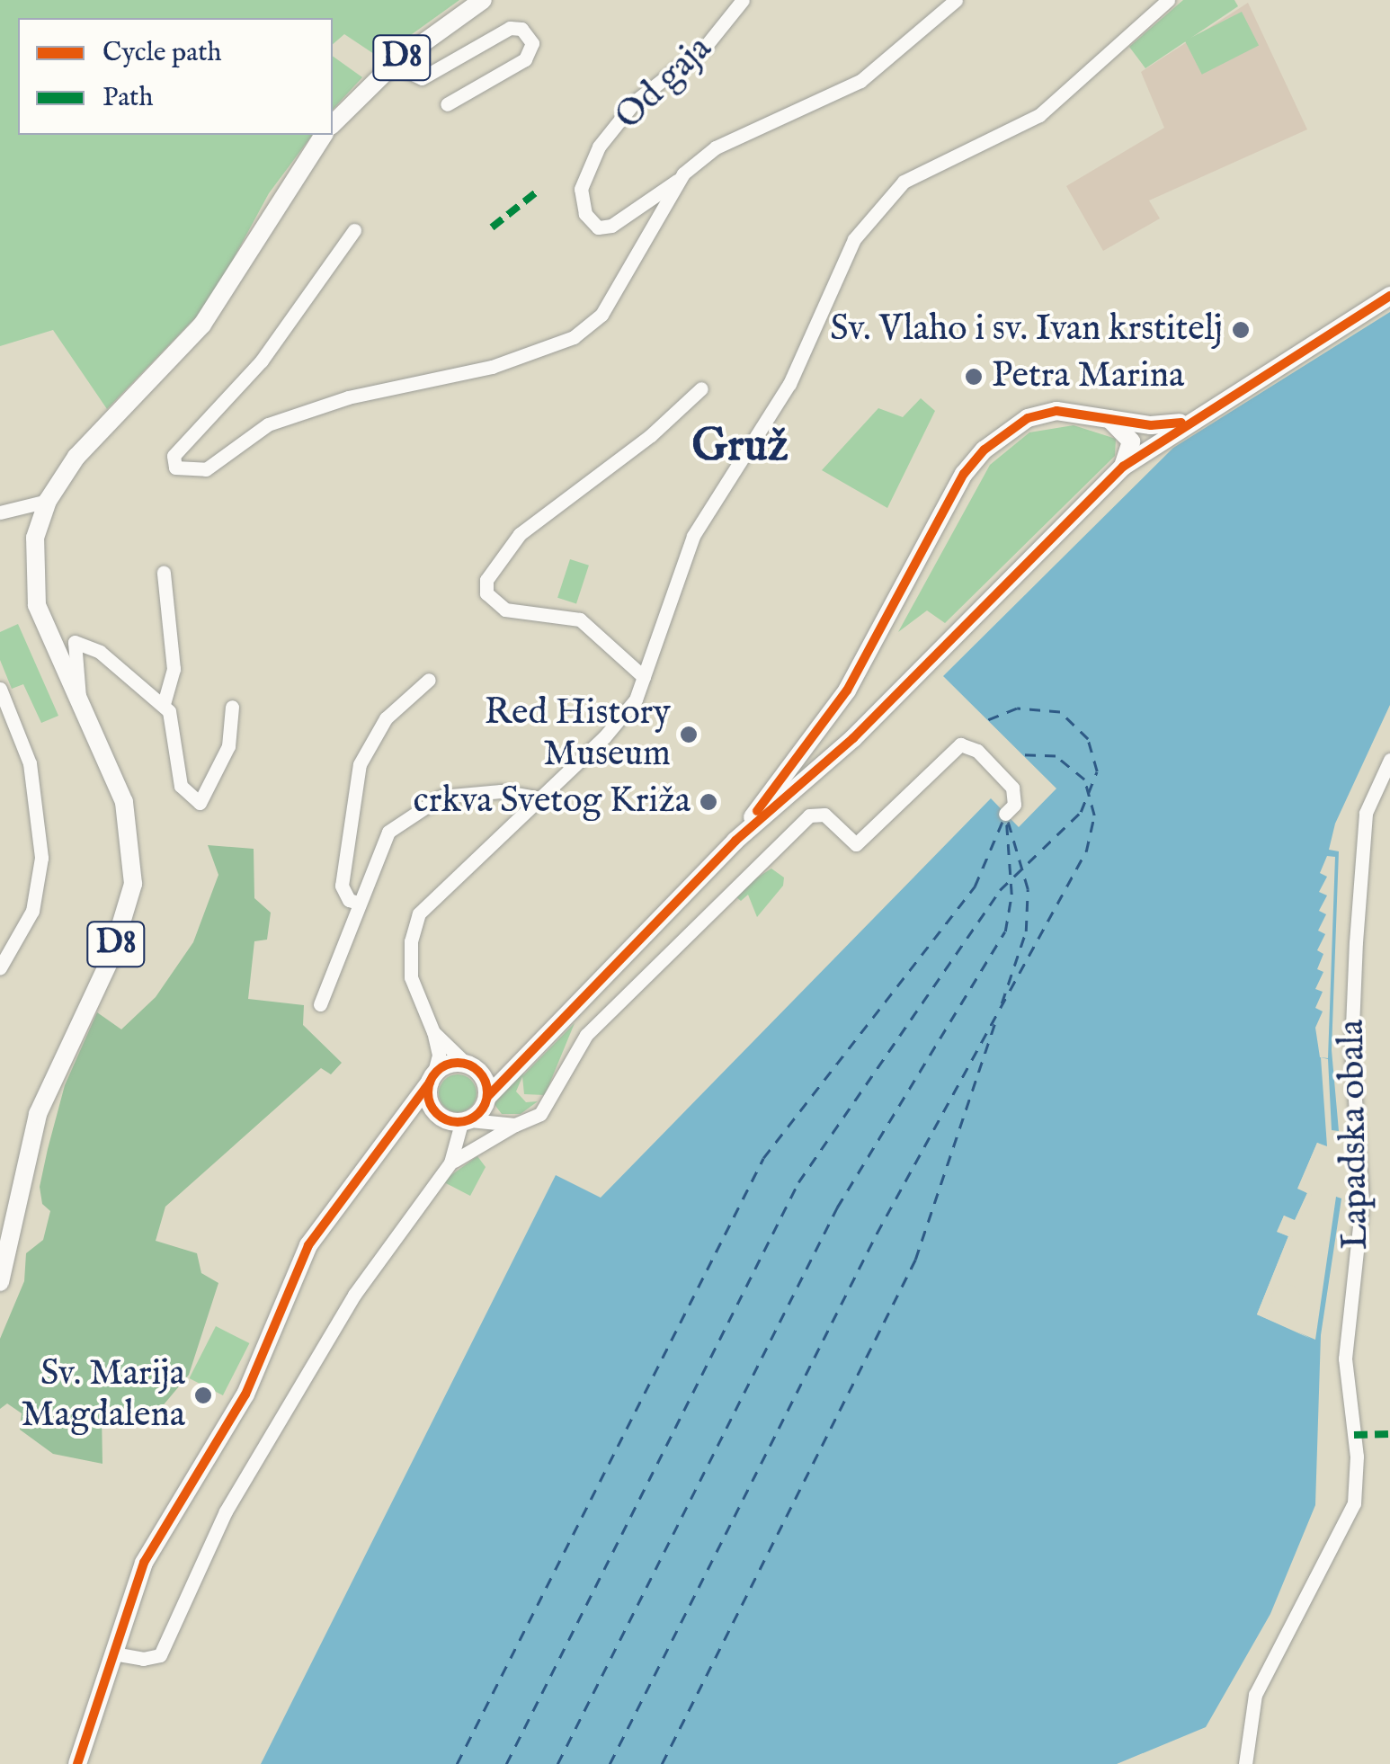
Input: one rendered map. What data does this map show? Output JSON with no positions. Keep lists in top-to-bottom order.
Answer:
{
  "streets": {
    "main road": ["D8"],
    "street": ["Od gaja", "Lapadska obala"]
  },
  "districts": ["Gruž"],
  "places": [
    "Sv. Vlaho i sv. Ivan krstitelj",
    "Petra Marina",
    "Red History Museum",
    "crkva Svetog Križa",
    "Sv. Marija Magdalena"
  ],
  "legend": ["Cycle path", "Path"]
}
